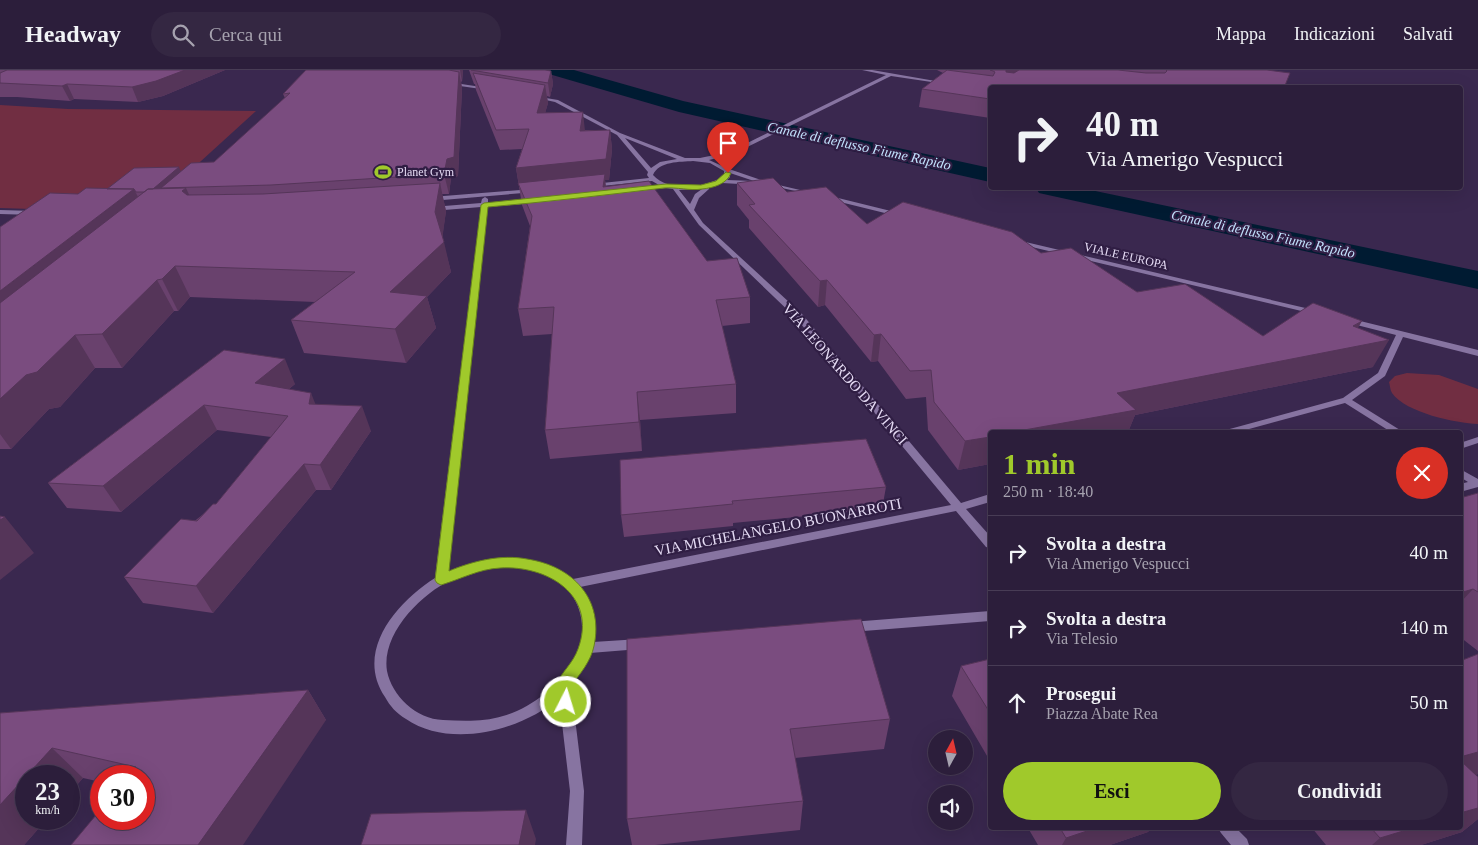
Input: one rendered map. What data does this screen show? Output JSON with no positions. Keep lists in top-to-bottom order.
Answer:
{
  "streets": {
    "street": ["VIALE EUROPA", "VIA LEONARDO DA VINCI", "VIA MICHELANGELO BUONARROTI"]
  },
  "crossings": [
    ["VIA LEONARDO DA VINCI", "VIA MICHELANGELO BUONARROTI"]
  ],
  "water": ["Canale di deflusso Fiume Rapido"],
  "places": {
    "sports": ["Planet Gym"]
  },
  "north": "top",
  "page": {
    "header": "Headway",
    "search": "Cerca qui",
    "nav": ["Mappa", "Indicazioni", "Salvati"],
    "turn": ["40 m", "Via Amerigo Vespucci"],
    "heading": ["1 min", "250 m · 18:40"],
    "list": [
      {
        "name": "Svolta a destra",
        "note": "Via Amerigo Vespucci",
        "value": "40 m"
      },
      {
        "name": "Svolta a destra",
        "note": "Via Telesio",
        "value": "140 m"
      },
      {
        "name": "Prosegui",
        "note": "Piazza Abate Rea",
        "value": "50 m"
      }
    ],
    "buttons": ["Esci", "Condividi"],
    "speed": "23 km/h",
    "limit": "30"
  }
}
